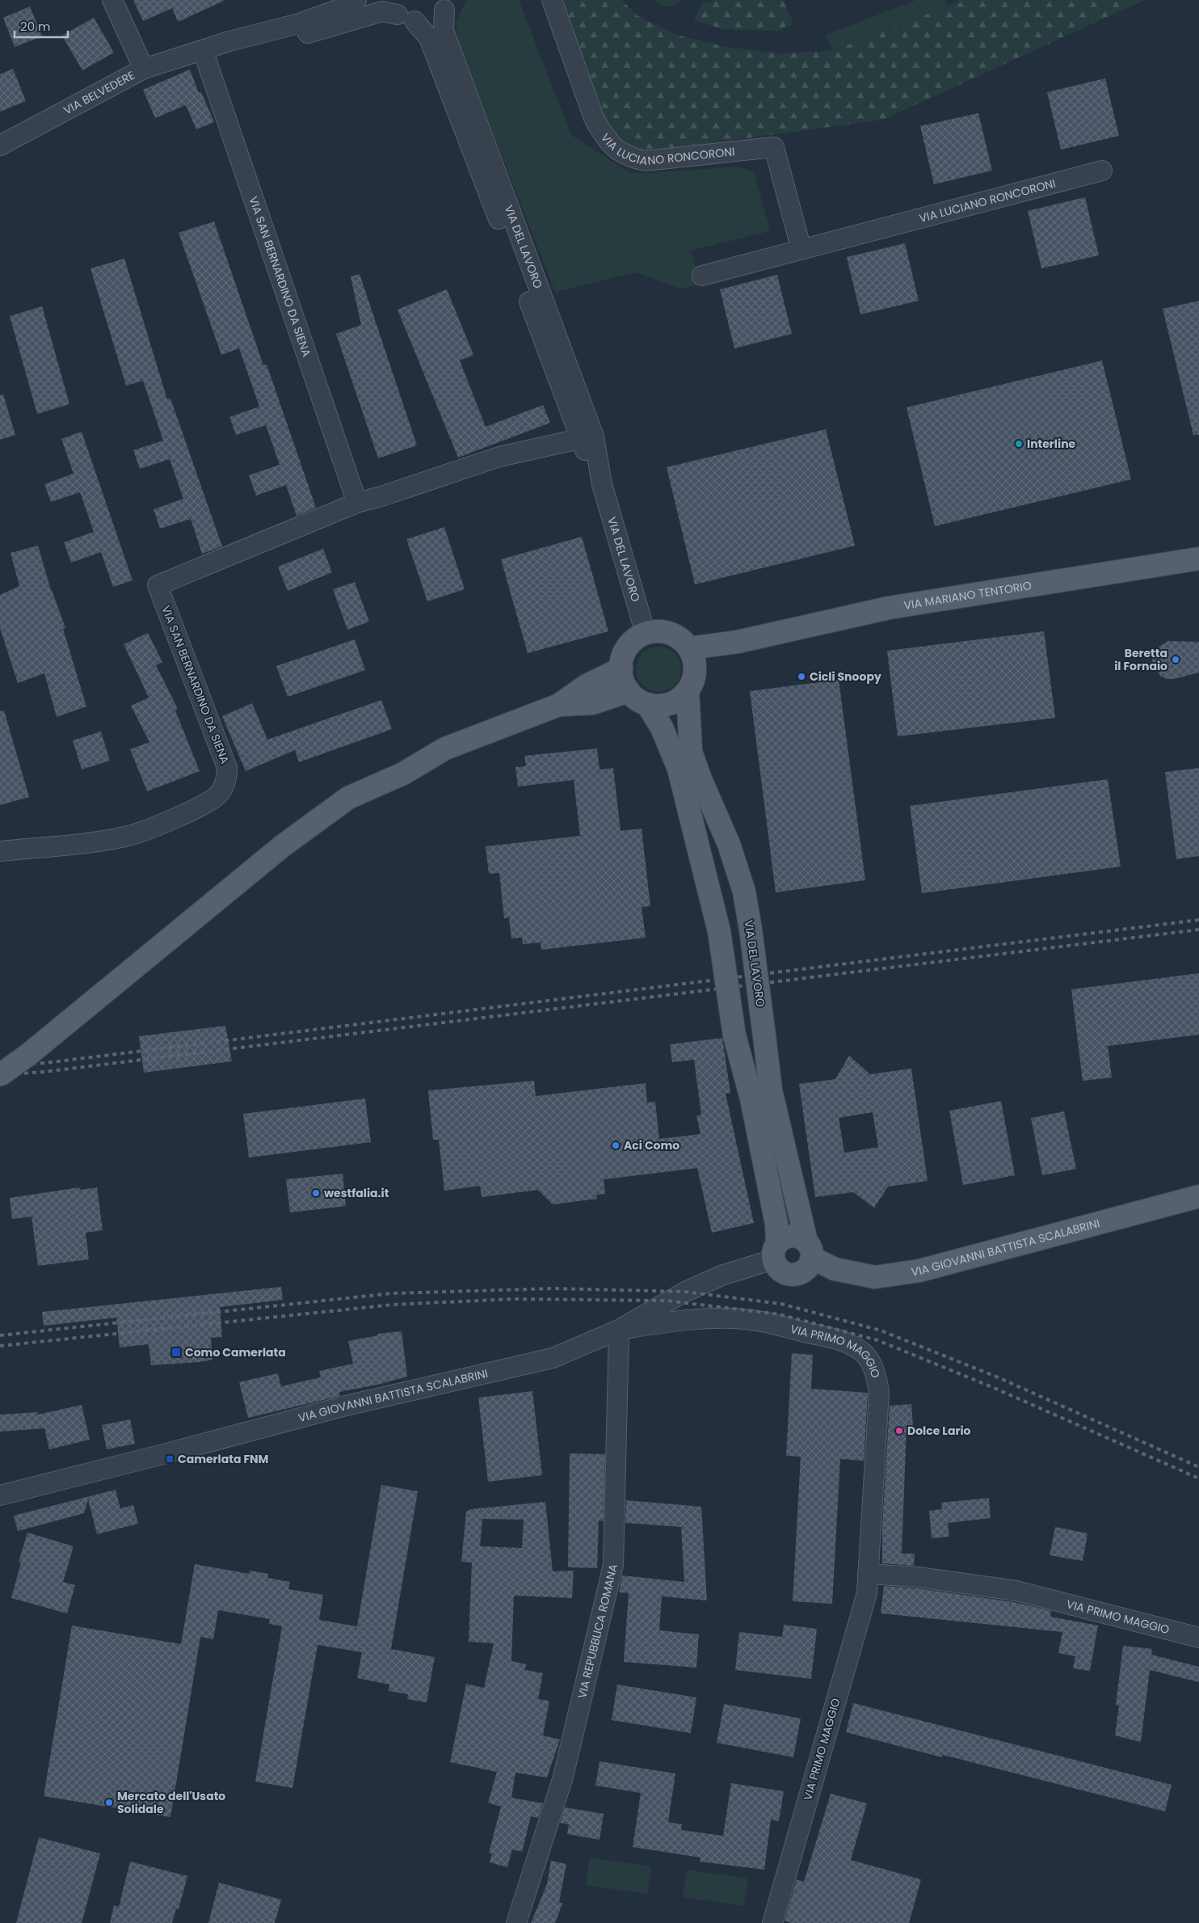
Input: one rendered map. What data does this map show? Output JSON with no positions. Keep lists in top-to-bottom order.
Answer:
{
  "streets": {
    "main road": ["VIA DEL LAVORO", "VIA MARIANO TENTORIO", "VIA GIOVANNI BATTISTA SCALABRINI"],
    "street": [
      "VIA BELVEDERE",
      "VIA LUCIANO RONCORONI",
      "VIA SAN BERNARDINO DA SIENA",
      "VIA PRIMO MAGGIO",
      "VIA REPUBBLICA ROMANA"
    ]
  },
  "crossings": [
    ["VIA BELVEDERE", "VIA DEL LAVORO"],
    ["VIA BELVEDERE", "VIA SAN BERNARDINO DA SIENA"],
    ["VIA DEL LAVORO", "VIA SAN BERNARDINO DA SIENA"],
    ["VIA DEL LAVORO", "VIA MARIANO TENTORIO"],
    ["VIA DEL LAVORO", "VIA GIOVANNI BATTISTA SCALABRINI"],
    ["VIA GIOVANNI BATTISTA SCALABRINI", "VIA PRIMO MAGGIO"],
    ["VIA GIOVANNI BATTISTA SCALABRINI", "VIA REPUBBLICA ROMANA"],
    ["VIA PRIMO MAGGIO", "VIA REPUBBLICA ROMANA"]
  ],
  "places": {
    "other": [
      "Interline",
      "Beretta il Fornaio",
      "Cicli Snoopy",
      "Aci Como",
      "westfalia.it",
      "Dolce Lario",
      "Mercato dell'Usato Solidale"
    ],
    "transit": ["Como Camerlata", "Camerlata FNM"]
  },
  "scale_bar": "20 m"
}
